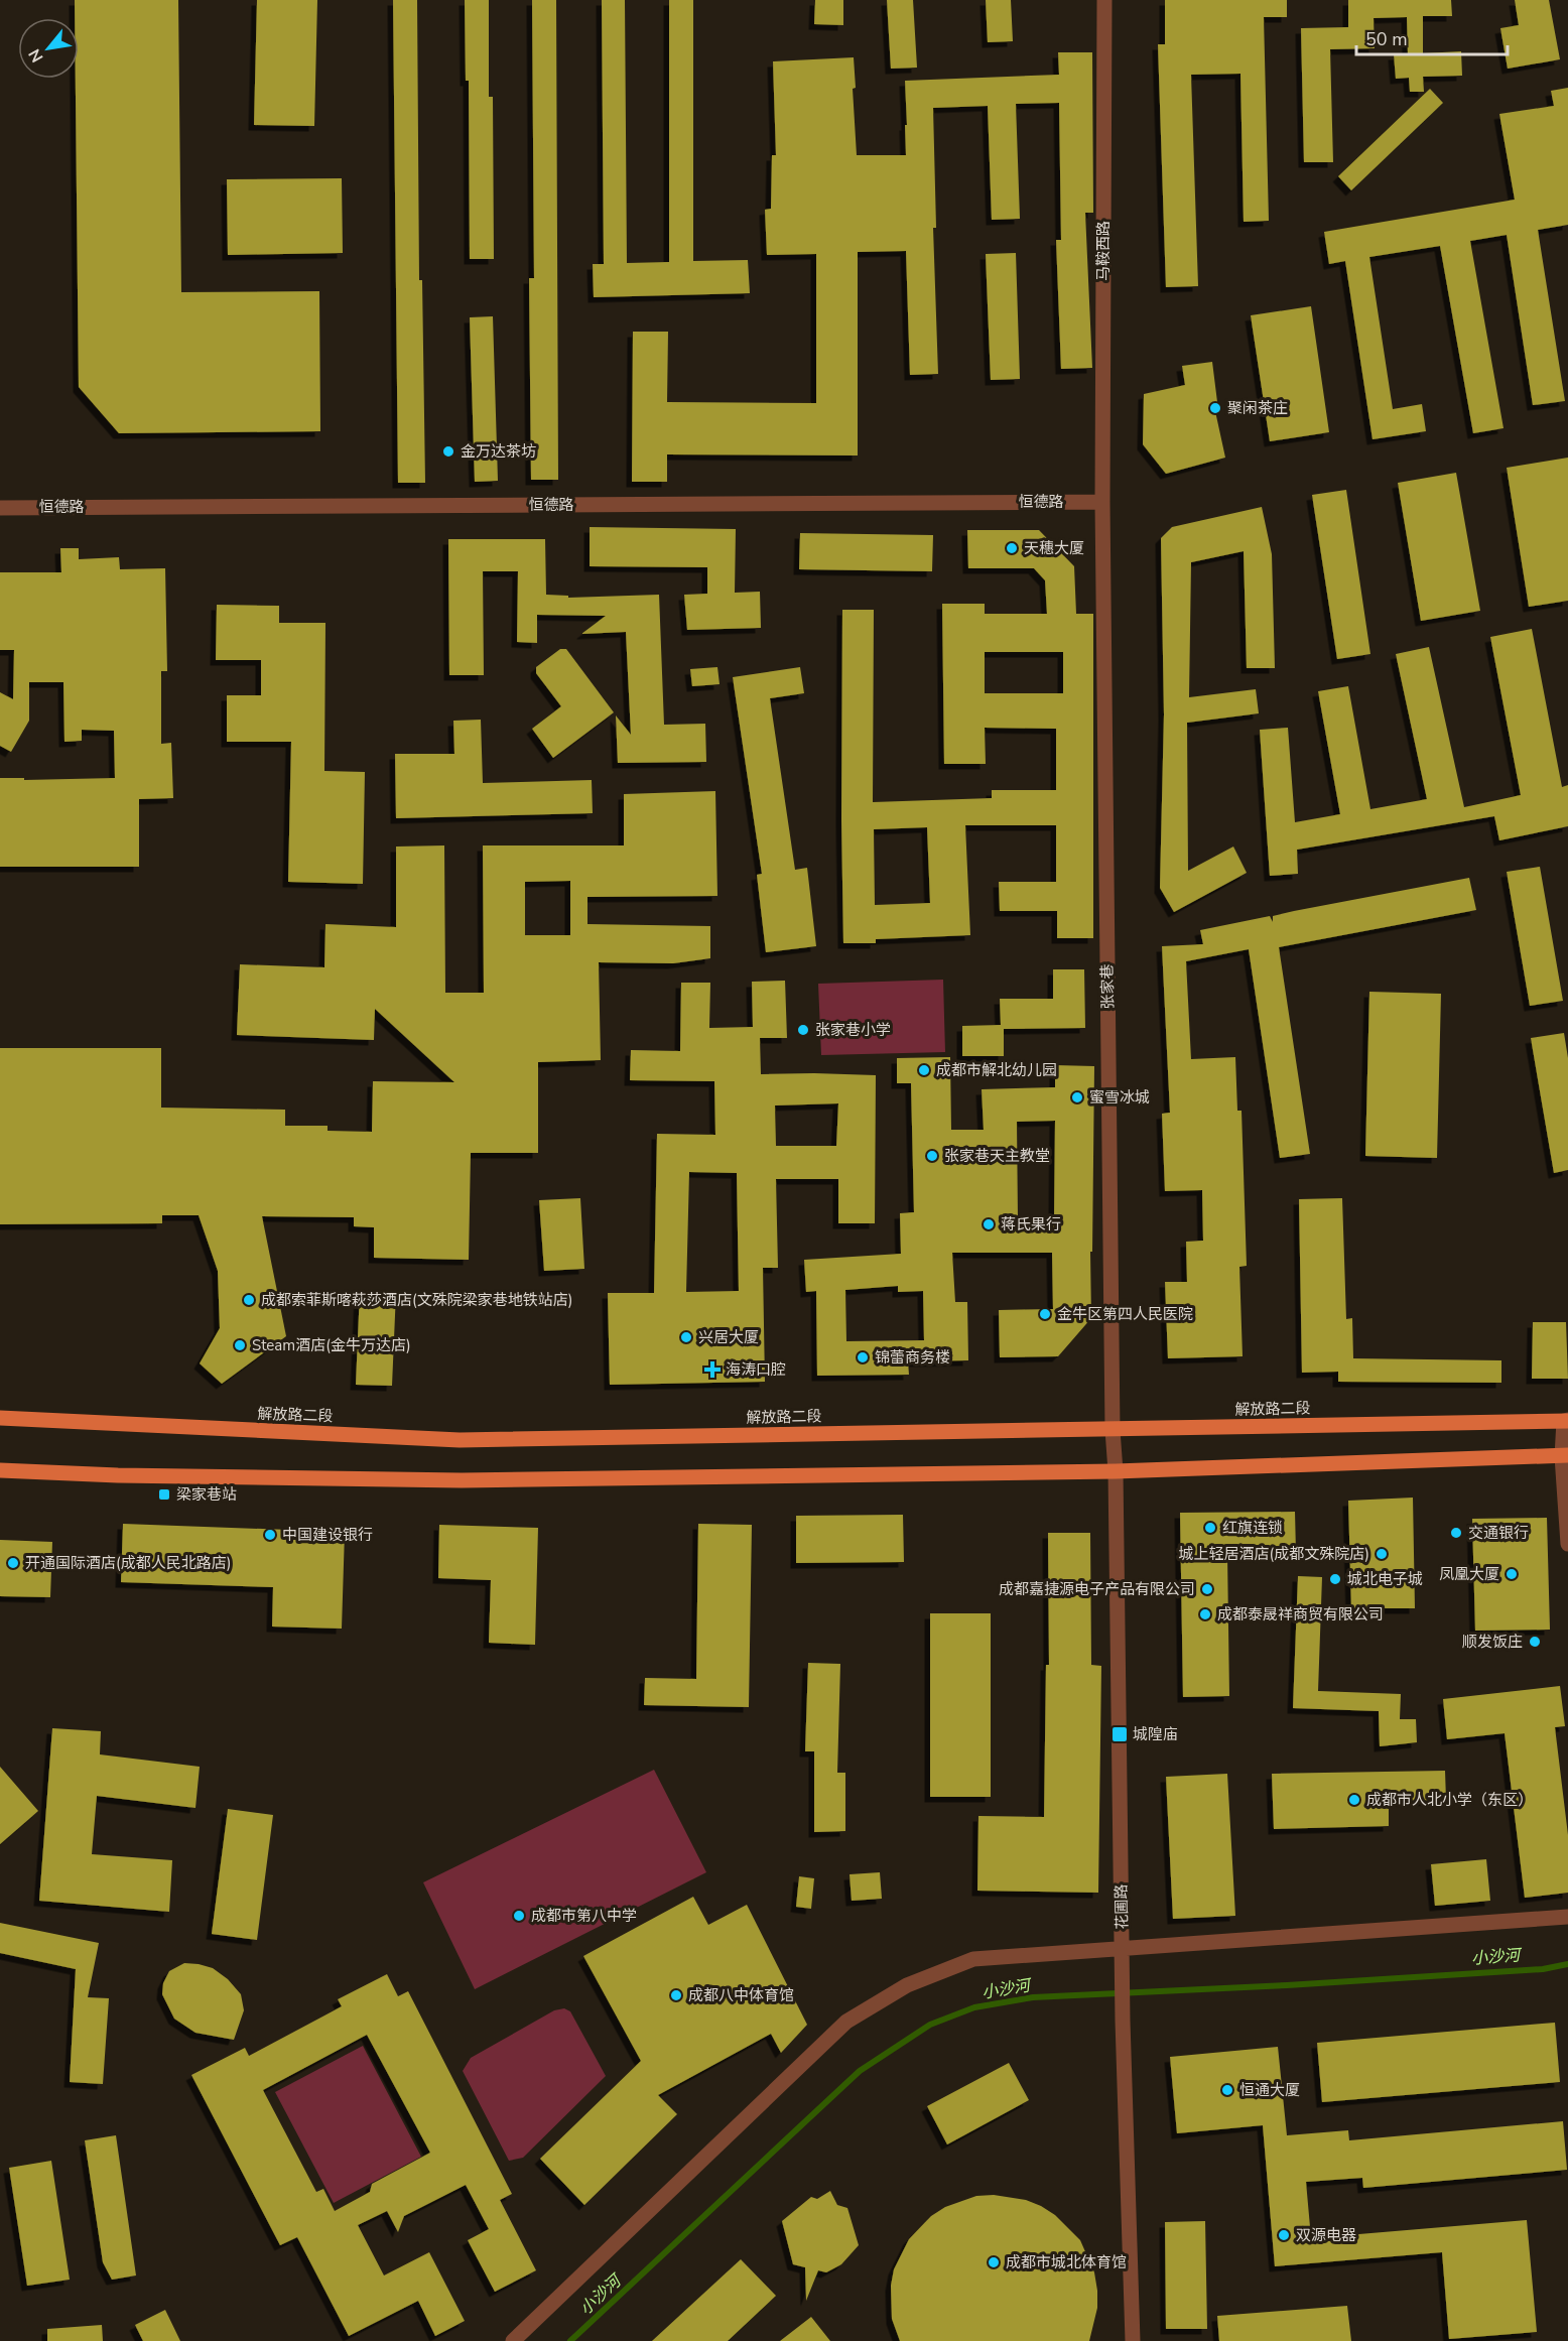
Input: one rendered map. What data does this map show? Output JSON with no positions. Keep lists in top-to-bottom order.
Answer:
{
  "streets": {
    "main road": ["解放路二段"],
    "street": [
      "马鞍西路",
      "恒德路",
      "张家巷",
      "花圃路"
    ]
  },
  "crossings": [
    ["马鞍西路", "恒德路"],
    ["马鞍西路", "张家巷"],
    ["恒德路", "张家巷"],
    ["张家巷", "解放路二段"],
    ["张家巷", "花圃路"]
  ],
  "water": ["小沙河"],
  "places": {
    "other": [
      "聚闲茶庄",
      "金万达茶坊",
      "天穗大厦",
      "张家巷小学",
      "成都市解北幼儿园",
      "蜜雪冰城",
      "张家巷天主教堂",
      "蒋氏果行",
      "成都索菲斯喀萩莎酒店(文殊院梁家巷地铁站店)",
      "金牛区第四人民医院",
      "兴居大厦",
      "Steam酒店(金牛万达店)",
      "锦蕾商务楼",
      "红旗连锁",
      "交通银行",
      "中国建设银行",
      "城上轻居酒店(成都文殊院店)",
      "开通国际酒店(成都人民北路店)",
      "凤凰大厦",
      "城北电子城",
      "成都嘉捷源电子产品有限公司",
      "成都泰晟祥商贸有限公司",
      "顺发饭庄",
      "成都市人北小学（东区）",
      "成都市第八中学",
      "成都八中体育馆",
      "恒通大厦",
      "双源电器",
      "成都市城北体育馆"
    ],
    "health": ["海涛口腔"],
    "transit": ["梁家巷站", "城隍庙"]
  },
  "scale_bar": "50 m",
  "north": "bottom left"
}
